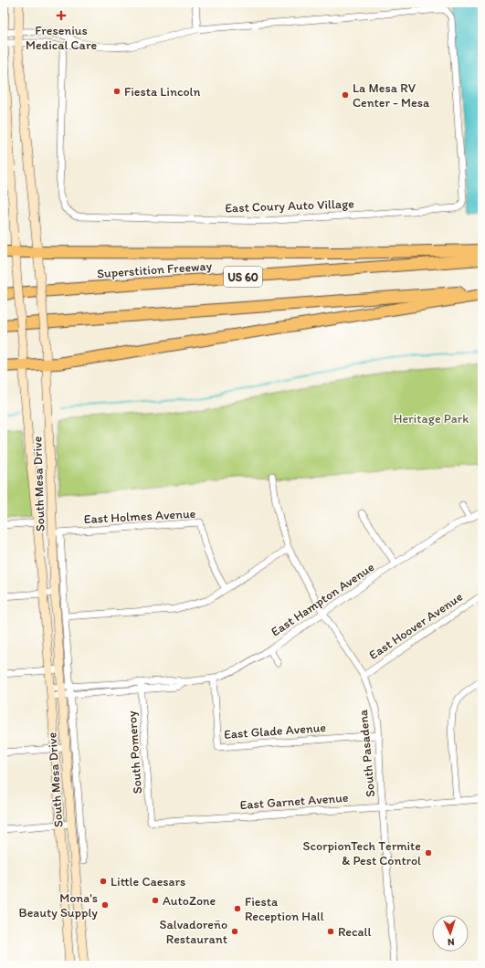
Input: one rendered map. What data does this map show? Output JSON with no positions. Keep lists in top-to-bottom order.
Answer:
{
  "streets": {
    "highway": ["Superstition Freeway", "US 60"],
    "main road": ["South Mesa Drive"],
    "street": [
      "East Coury Auto Village",
      "East Holmes Avenue",
      "East Hampton Avenue",
      "East Hoover Avenue",
      "East Glade Avenue",
      "South Pomeroy",
      "South Pasadena",
      "East Garnet Avenue"
    ]
  },
  "crossings": [
    ["South Mesa Drive", "East Holmes Avenue"],
    ["South Mesa Drive", "East Hampton Avenue"],
    ["East Hampton Avenue", "East Glade Avenue"],
    ["East Hampton Avenue", "South Pomeroy"],
    ["East Hampton Avenue", "South Pasadena"],
    ["East Hoover Avenue", "South Pasadena"],
    ["East Glade Avenue", "South Pasadena"],
    ["South Pomeroy", "East Garnet Avenue"],
    ["South Pasadena", "East Garnet Avenue"]
  ],
  "parks": ["Heritage Park"],
  "places": {
    "health": ["Fresenius Medical Care"],
    "other": [
      "Fiesta Lincoln",
      "La Mesa RV Center - Mesa",
      "ScorpionTech Termite & Pest Control",
      "Little Caesars",
      "AutoZone",
      "Mona's Beauty Supply",
      "Fiesta Reception Hall",
      "Salvadoreño Restaurant",
      "Recall"
    ]
  },
  "north": "bottom"
}
